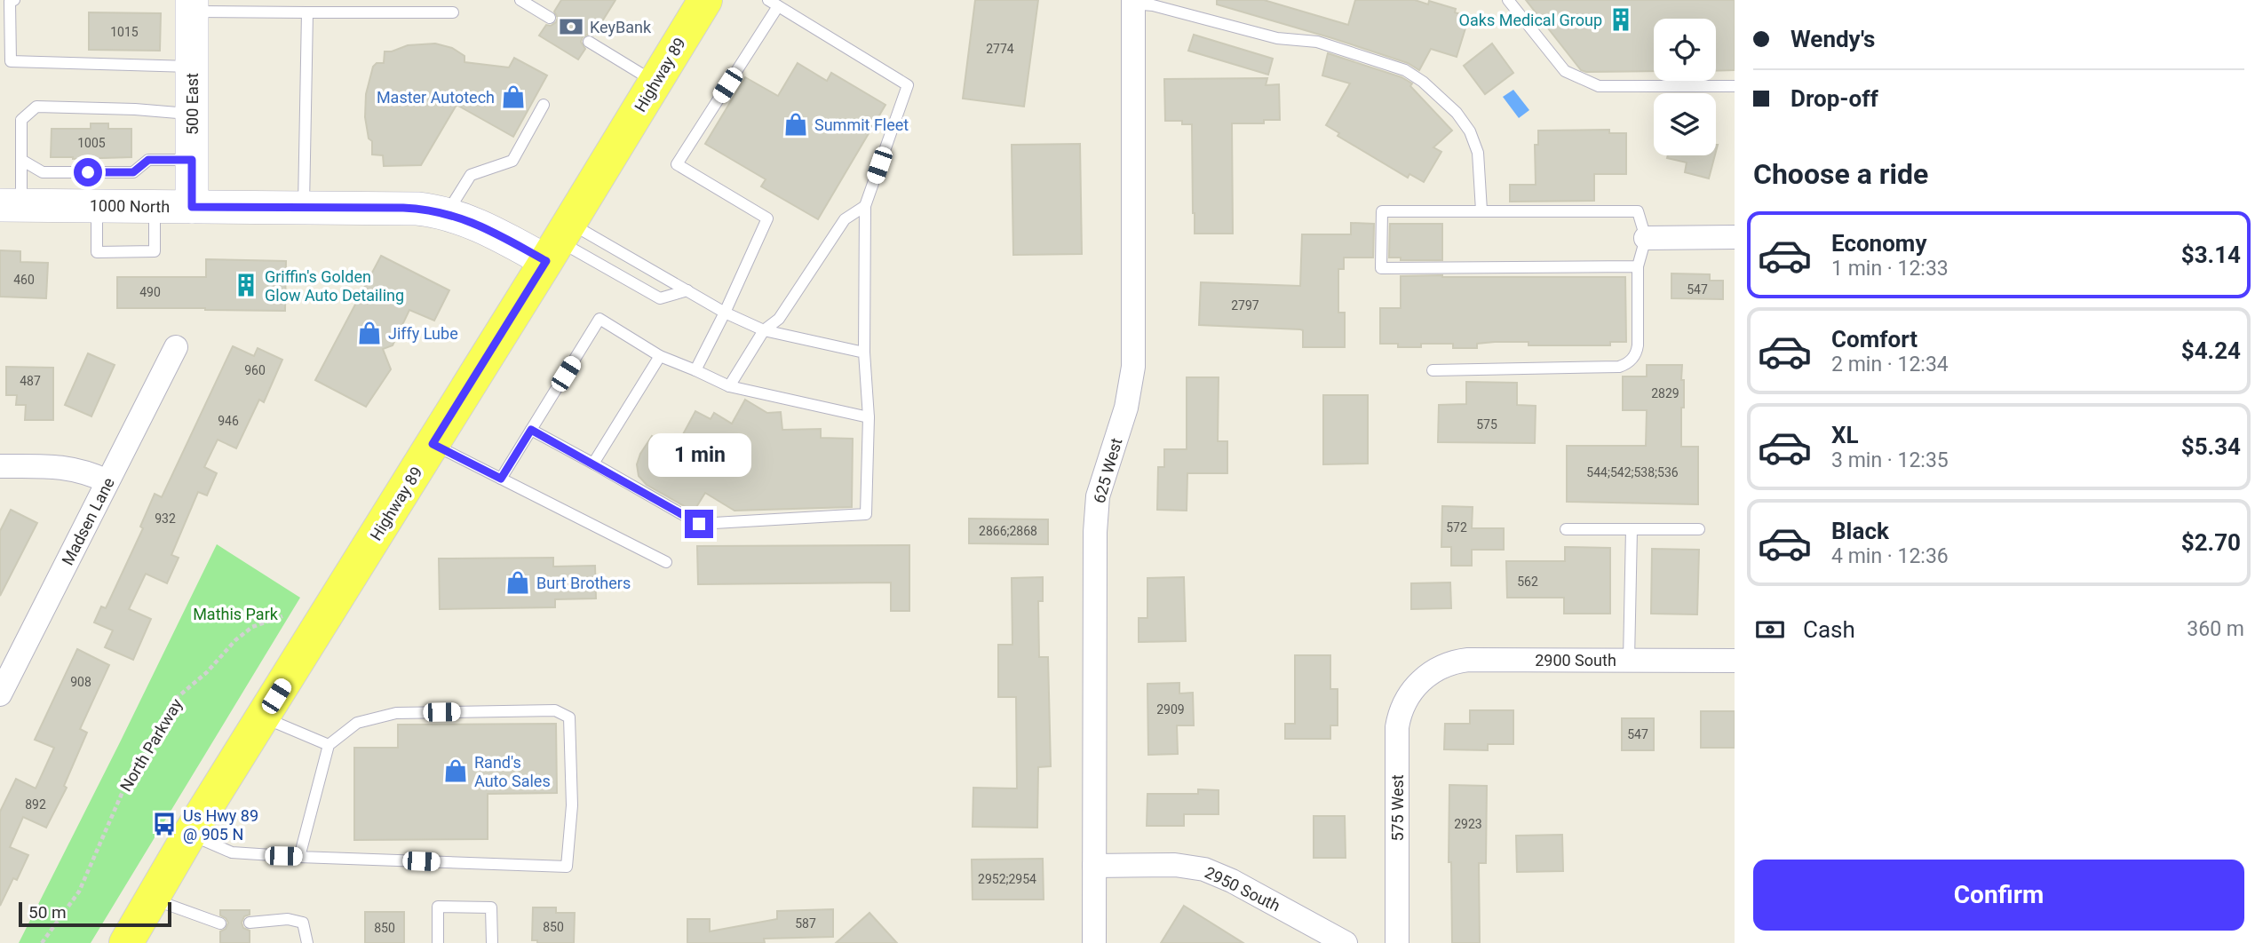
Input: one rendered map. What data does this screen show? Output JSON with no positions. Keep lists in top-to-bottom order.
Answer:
{
  "streets": {
    "main road": ["Highway 89"],
    "street": [
      "500 East",
      "1000 North",
      "625 West",
      "Madsen Lane",
      "2900 South",
      "575 West",
      "2950 South"
    ],
    "path": ["North Parkway"]
  },
  "crossings": [
    ["Highway 89", "1000 North"],
    ["500 East", "1000 North"],
    ["625 West", "2950 South"],
    ["2900 South", "575 West"]
  ],
  "parks": ["Mathis Park"],
  "places": {
    "building": ["Oaks Medical Group", "Griffin's Golden Glow Auto Detailing"],
    "bank": ["KeyBank"],
    "shop": [
      "Master Autotech",
      "Summit Fleet",
      "Jiffy Lube",
      "Burt Brothers",
      "Rand's Auto Sales"
    ],
    "bus stop": ["Us Hwy 89 @ 905 N"]
  },
  "house_numbers": [
    "1015",
    "2774",
    "1005",
    "460",
    "547",
    "490",
    "2797",
    "960",
    "487",
    "2829",
    "946",
    "575",
    "544;542;538;536",
    "932",
    "572",
    "2866;2868",
    "562",
    "908",
    "2909",
    "547",
    "892",
    "2923",
    "2952;2954",
    "587",
    "850",
    "850"
  ],
  "scale_bar": "50 m",
  "page": {
    "banner": ["Wendy's", "Drop-off"],
    "heading": "Choose a ride",
    "list": [
      {
        "name": "Economy",
        "note": "1 min · 12:33",
        "value": "$3.14"
      },
      {
        "name": "Comfort",
        "note": "2 min · 12:34",
        "value": "$4.24"
      },
      {
        "name": "XL",
        "note": "3 min · 12:35",
        "value": "$5.34"
      },
      {
        "name": "Black",
        "note": "4 min · 12:36",
        "value": "$2.70"
      }
    ],
    "bubble": "1 min",
    "pay": ["Cash", "360 m"],
    "buttons": "Confirm",
    "scale": "50 m"
  }
}
